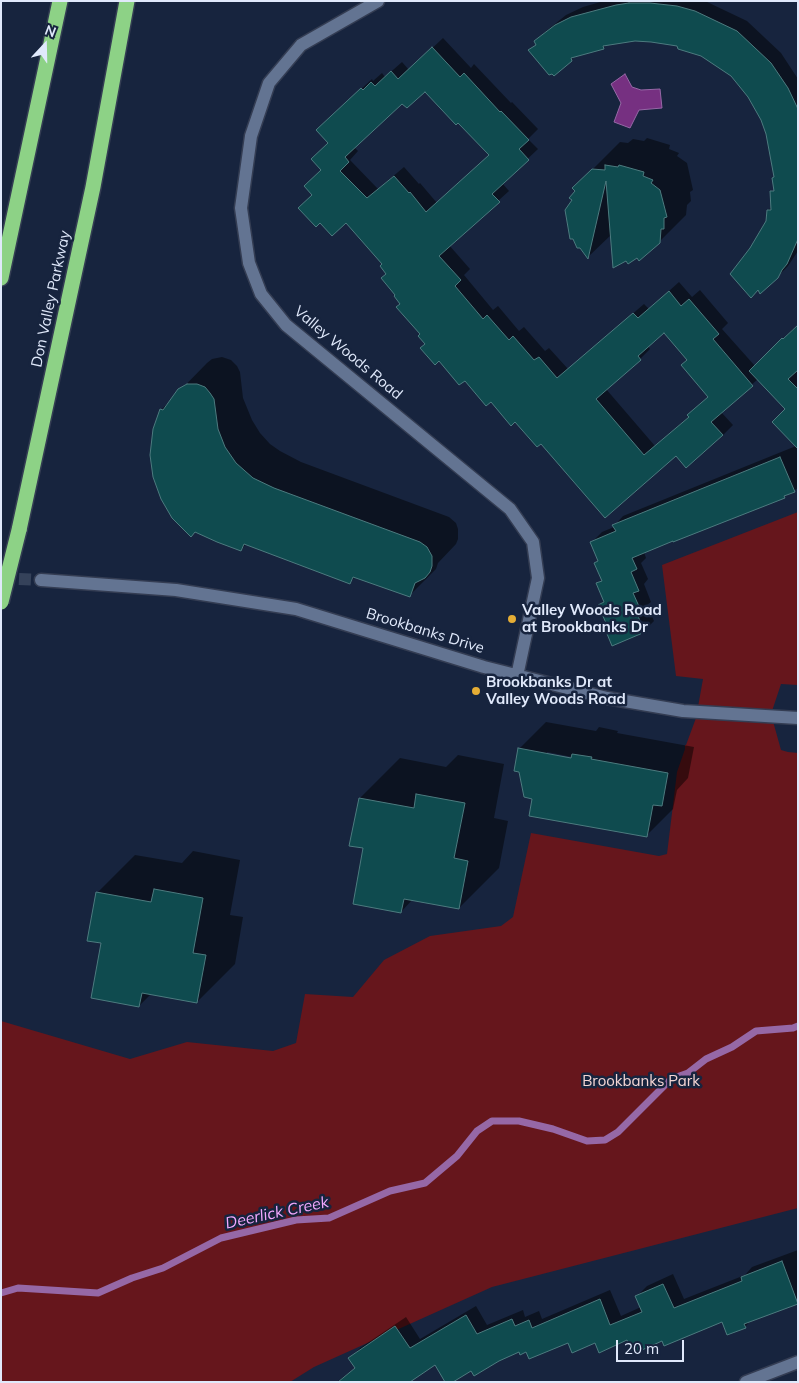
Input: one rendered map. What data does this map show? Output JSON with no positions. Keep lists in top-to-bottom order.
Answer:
{
  "streets": {
    "highway": ["Don Valley Parkway"],
    "street": ["Valley Woods Road", "Brookbanks Drive"]
  },
  "crossings": [
    ["Valley Woods Road", "Brookbanks Drive"]
  ],
  "water": ["Deerlick Creek"],
  "parks": ["Brookbanks Park"],
  "places": ["Valley Woods Road at Brookbanks Dr", "Brookbanks Dr at Valley Woods Road"],
  "scale_bar": "20 m",
  "north": "top"
}
